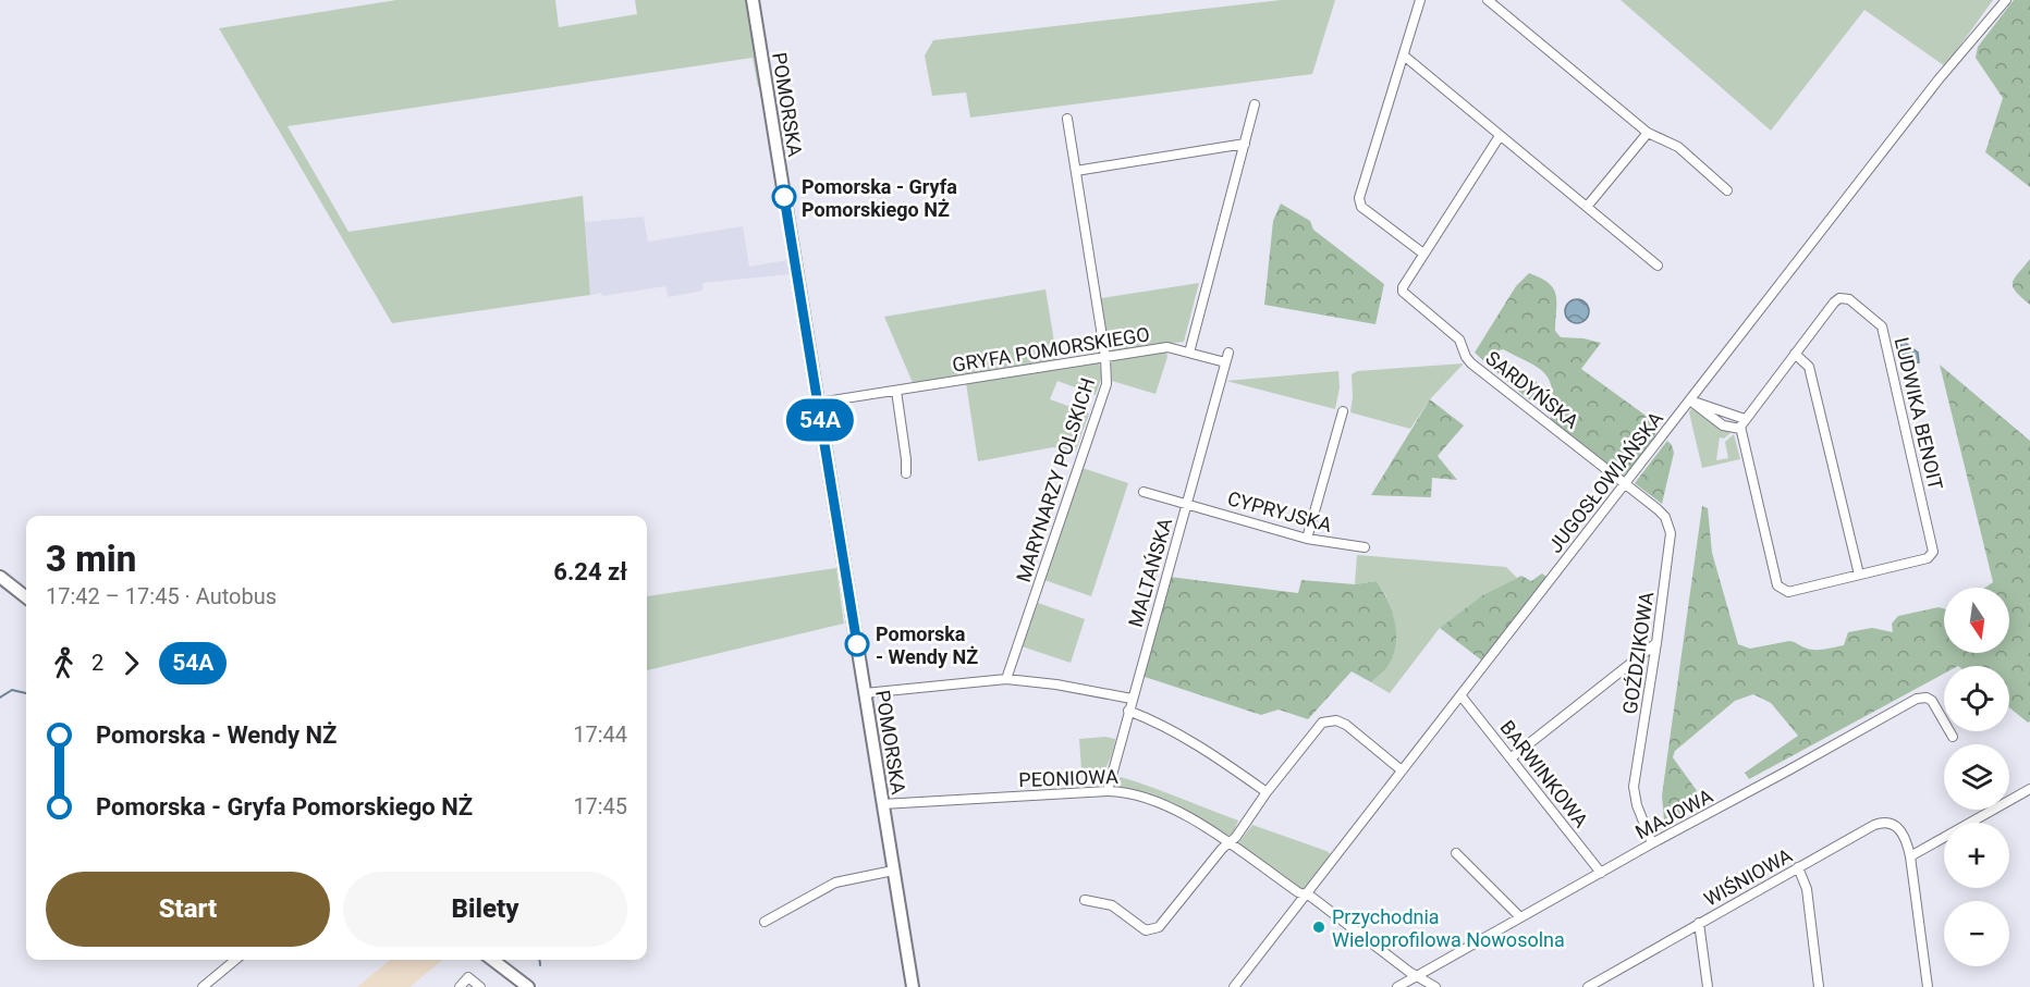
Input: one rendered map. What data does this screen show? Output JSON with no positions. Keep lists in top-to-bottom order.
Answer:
{
  "streets": {
    "street": [
      "POMORSKA",
      "GRYFA POMORSKIEGO",
      "SARDYŃSKA",
      "LUDWIKA BENOIT",
      "MARYNARZY POLSKICH",
      "JUGOSŁOWIAŃSKA",
      "CYPRYJSKA",
      "MALTAŃSKA",
      "GOŹDZIKOWA",
      "BARWINKOWA",
      "PEONIOWA",
      "MAJOWA",
      "WIŚNIOWA"
    ]
  },
  "crossings": [
    ["POMORSKA", "GRYFA POMORSKIEGO"],
    ["POMORSKA", "PEONIOWA"],
    ["GRYFA POMORSKIEGO", "MARYNARZY POLSKICH"],
    ["GRYFA POMORSKIEGO", "MALTAŃSKA"],
    ["SARDYŃSKA", "JUGOSŁOWIAŃSKA"],
    ["SARDYŃSKA", "GOŹDZIKOWA"],
    ["JUGOSŁOWIAŃSKA", "GOŹDZIKOWA"],
    ["JUGOSŁOWIAŃSKA", "BARWINKOWA"],
    ["JUGOSŁOWIAŃSKA", "PEONIOWA"],
    ["CYPRYJSKA", "MALTAŃSKA"],
    ["MALTAŃSKA", "PEONIOWA"],
    ["GOŹDZIKOWA", "MAJOWA"],
    ["BARWINKOWA", "MAJOWA"],
    ["PEONIOWA", "MAJOWA"]
  ],
  "places": ["Pomorska - Gryfa Pomorskiego NŻ", "Pomorska - Wendy NŻ", "Przychodnia Wieloprofilowa Nowosolna"],
  "lines": ["bus line 54A"],
  "north": "bottom",
  "page": {
    "on_map": "54A",
    "heading": ["3 min", "17:42 – 17:45 · Autobus", "6.24 zł"],
    "map_buttons": ["+", "−"],
    "legs": ["2", "54A"],
    "list": [
      {
        "name": "Pomorska - Wendy NŻ",
        "value": "17:44"
      },
      {
        "name": "Pomorska - Gryfa Pomorskiego NŻ",
        "value": "17:45"
      }
    ],
    "buttons": ["Start", "Bilety"]
  }
}
